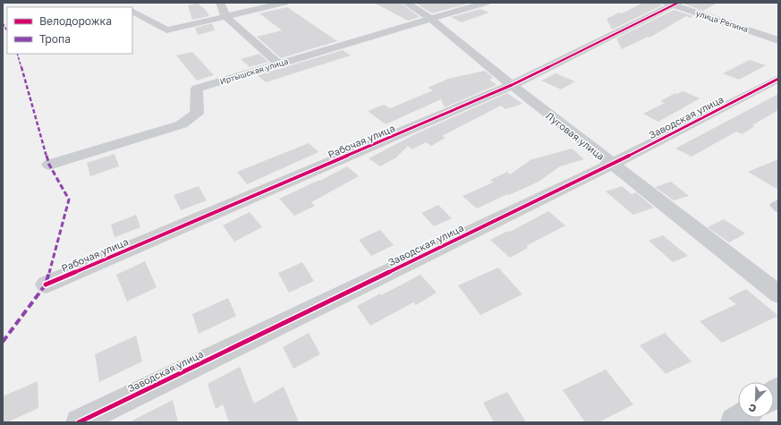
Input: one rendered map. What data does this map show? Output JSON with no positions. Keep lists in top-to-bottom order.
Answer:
{
  "streets": {
    "street": [
      "улица Репина",
      "Иртышская улица",
      "Заводская улица",
      "Луговая улица",
      "Рабочая улица"
    ]
  },
  "crossings": [
    ["улица Репина", "Рабочая улица"],
    ["Иртышская улица", "Луговая улица"],
    ["Заводская улица", "Луговая улица"],
    ["Луговая улица", "Рабочая улица"]
  ],
  "legend": ["Велодорожка", "Тропа"],
  "north": "bottom left"
}
